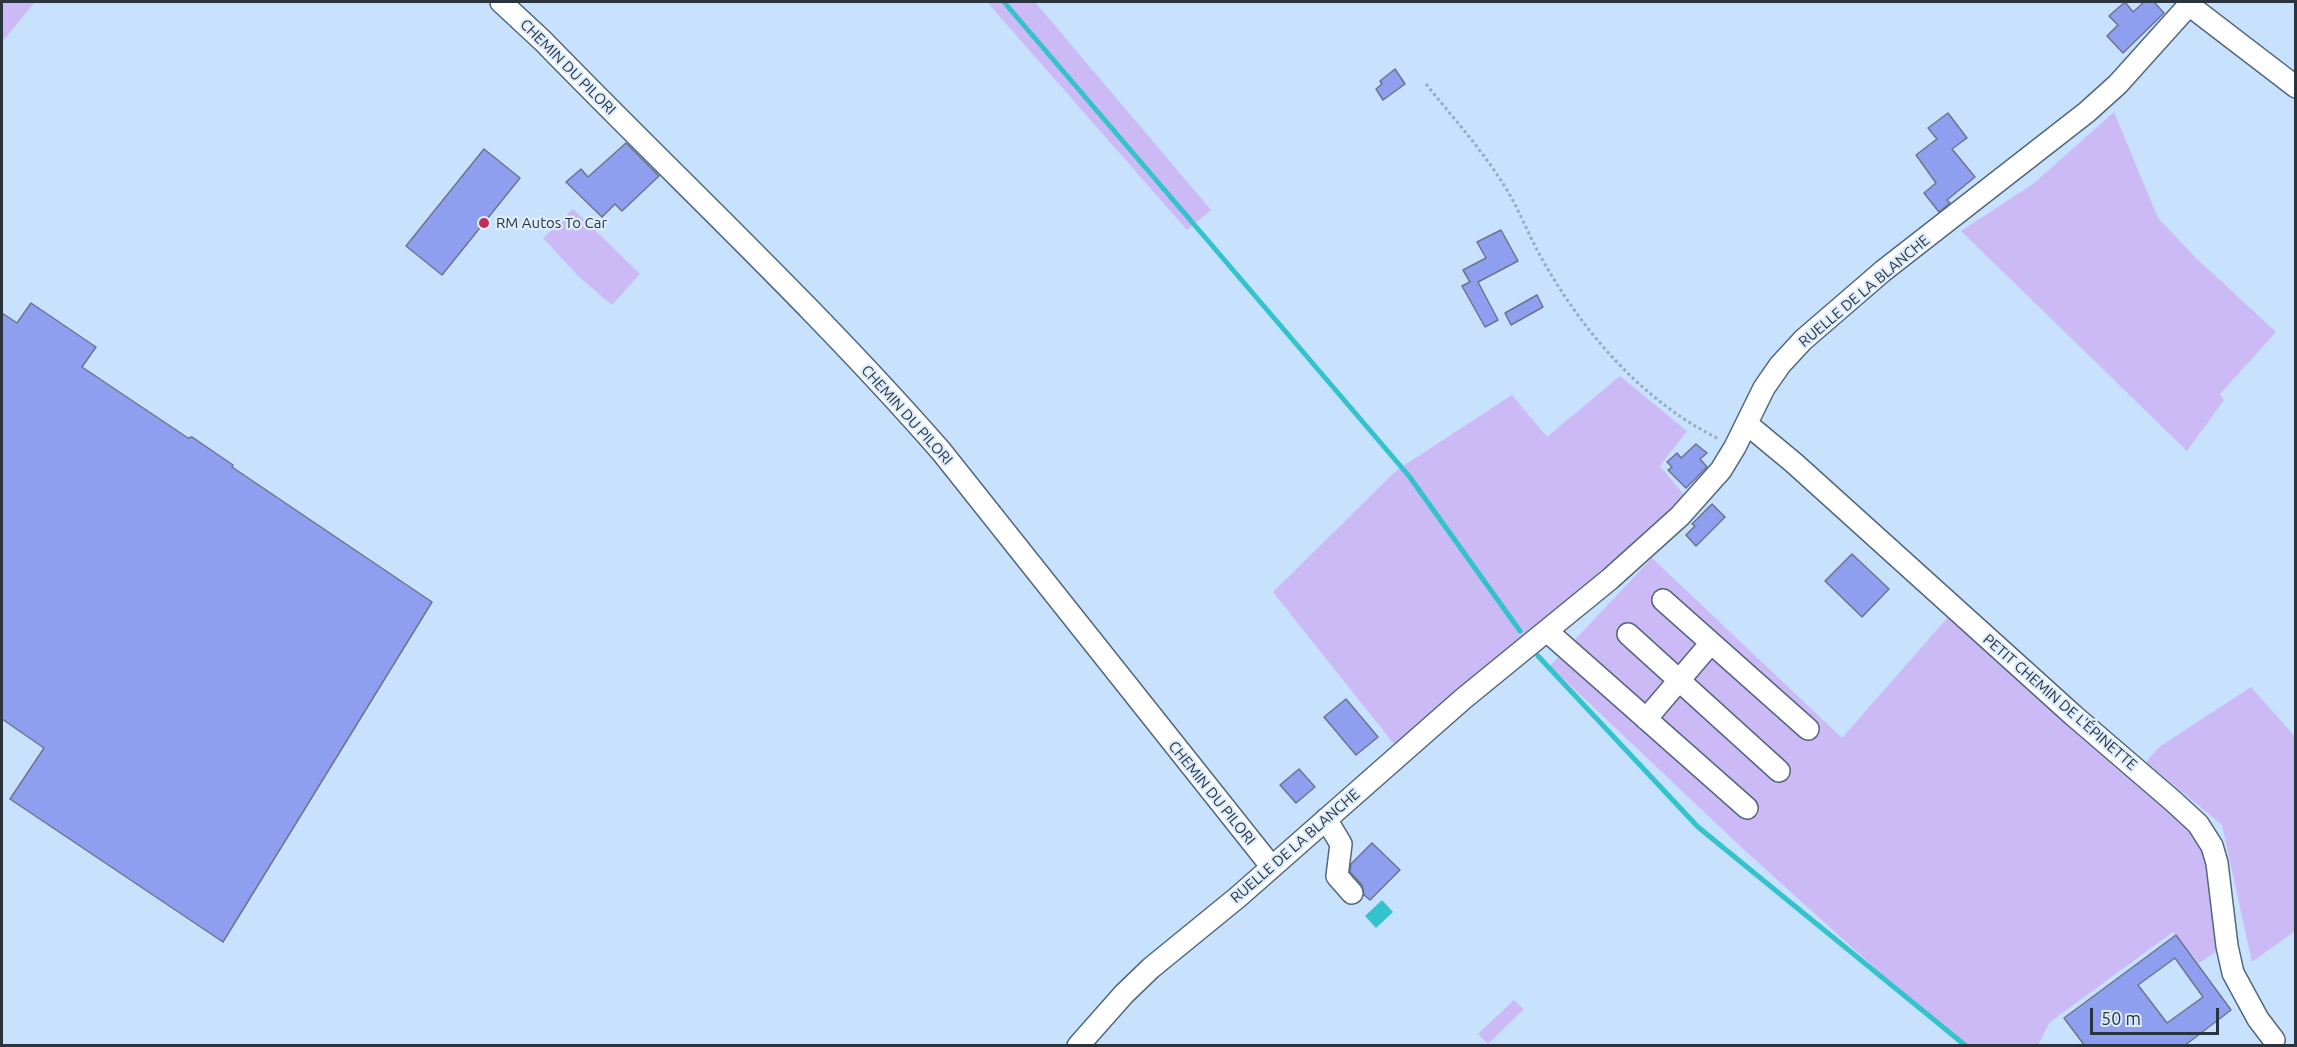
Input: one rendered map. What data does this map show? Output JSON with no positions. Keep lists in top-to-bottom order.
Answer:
{
  "streets": {
    "street": ["CHEMIN DU PILORI", "RUELLE DE LA BLANCHE", "PETIT CHEMIN DE L'ÉPINETTE"]
  },
  "crossings": [
    ["CHEMIN DU PILORI", "RUELLE DE LA BLANCHE"],
    ["RUELLE DE LA BLANCHE", "PETIT CHEMIN DE L'ÉPINETTE"]
  ],
  "places": ["RM Autos To Car"],
  "scale_bar": "50 m"
}
